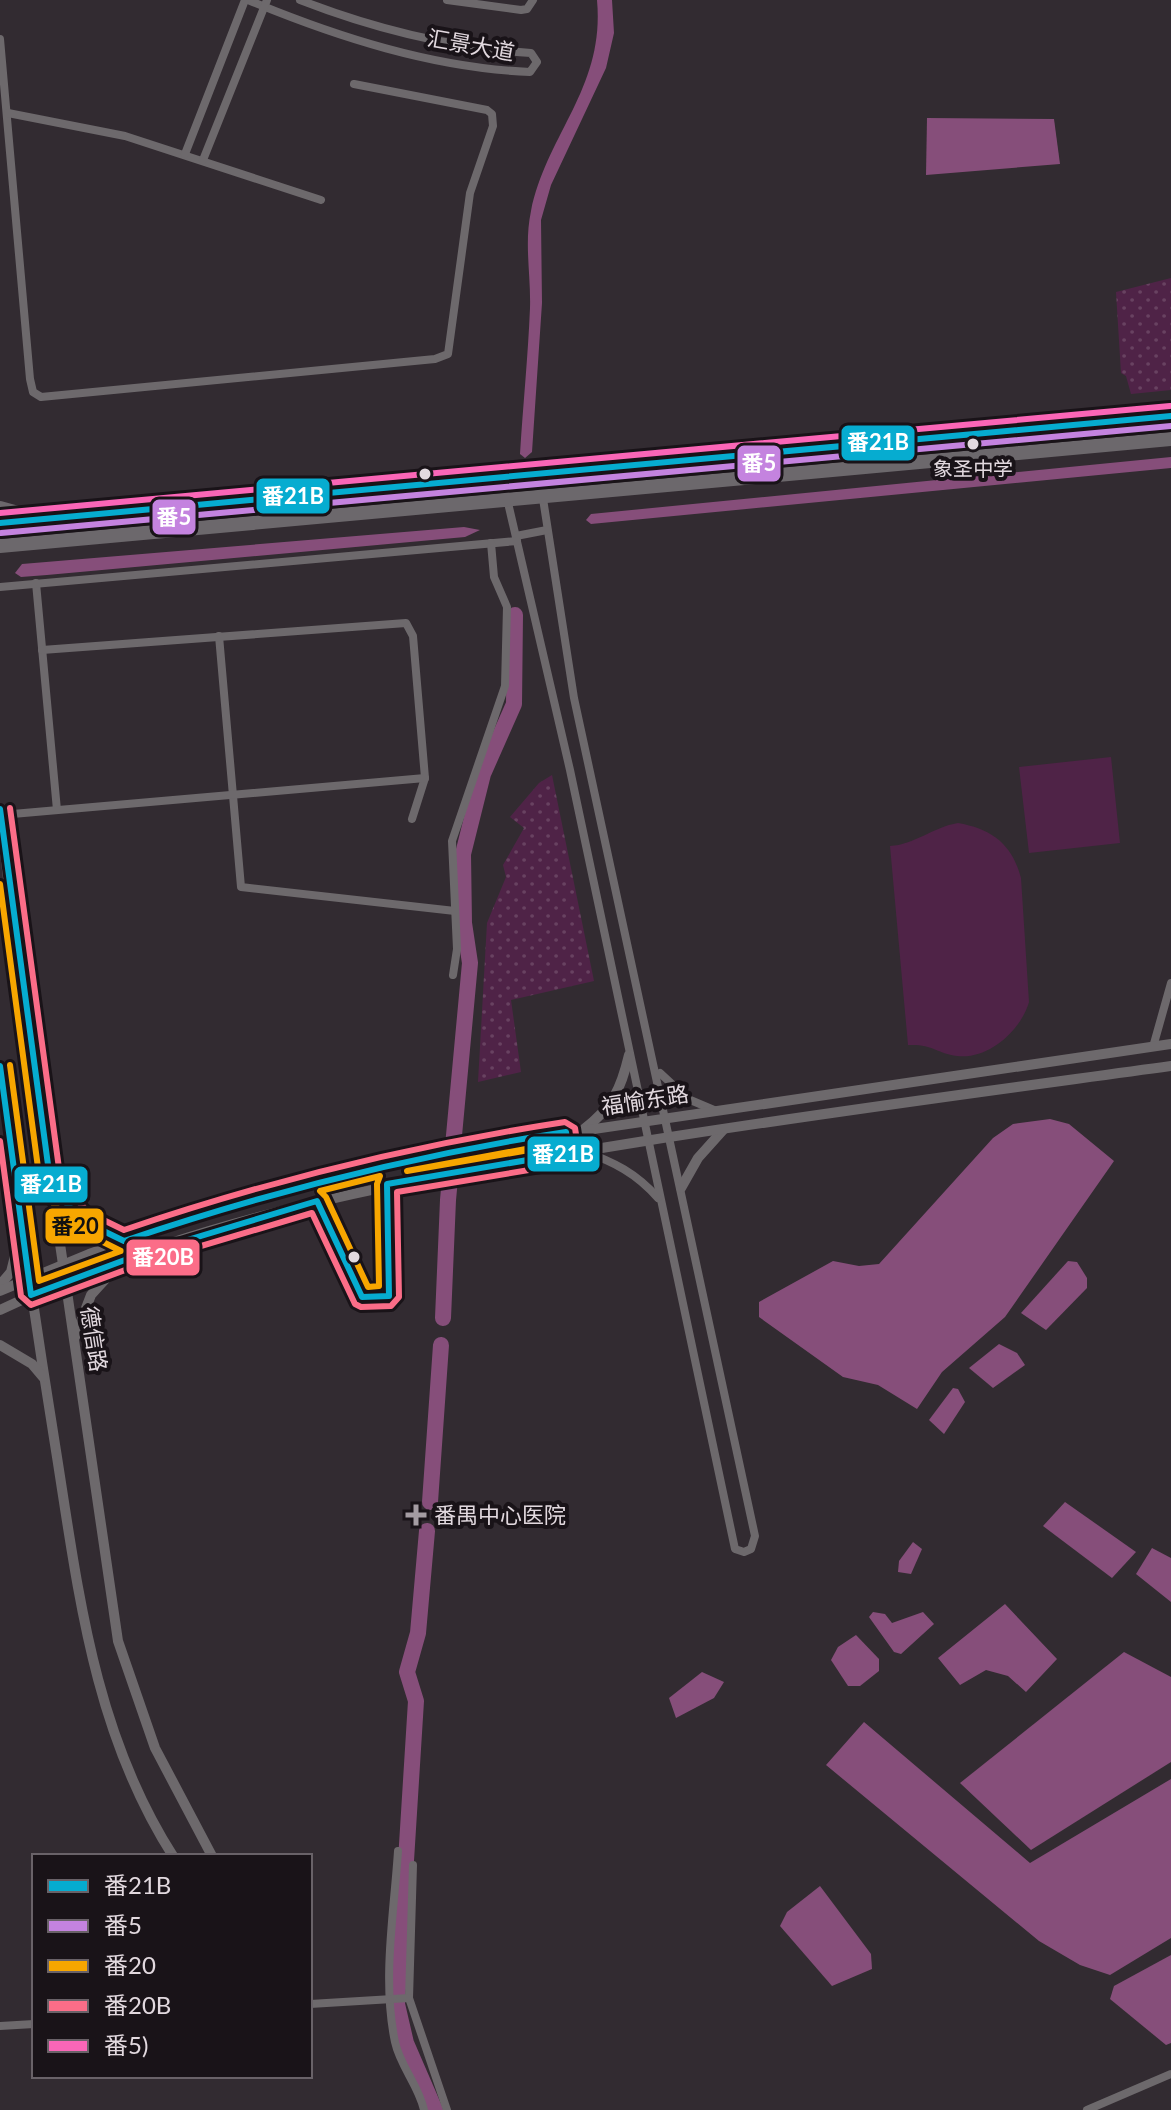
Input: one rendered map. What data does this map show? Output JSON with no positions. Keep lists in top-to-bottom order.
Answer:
{
  "streets": {
    "street": ["汇景大道", "福愉东路", "德信路"]
  },
  "crossings": [
    ["福愉东路", "德信路"]
  ],
  "places": {
    "other": ["象圣中学"],
    "health": ["番禺中心医院"]
  },
  "lines": [
    "transit line 番5)",
    "transit line 番21B",
    "transit line 番5",
    "transit line 番20B",
    "transit line 番20"
  ],
  "legend": [
    "番21B",
    "番5",
    "番20",
    "番20B",
    "番5)"
  ]
}
